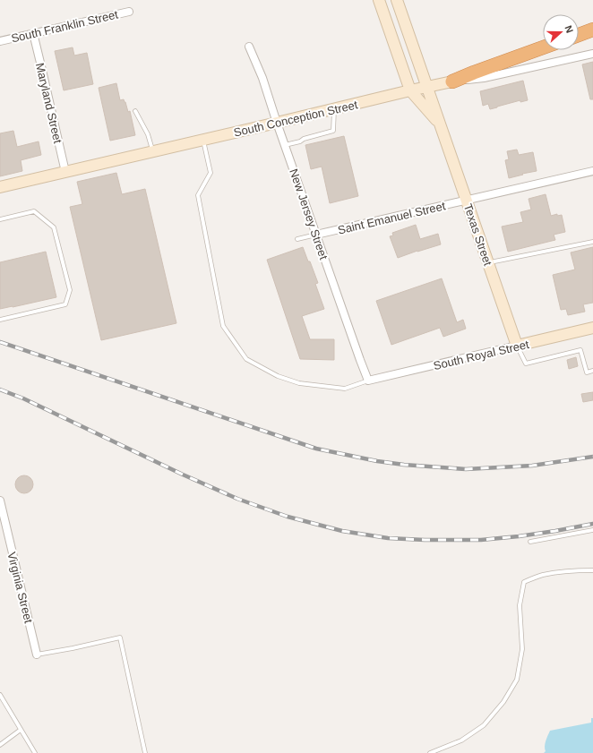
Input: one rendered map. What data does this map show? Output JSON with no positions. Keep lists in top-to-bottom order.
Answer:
{
  "streets": {
    "street": [
      "South Franklin Street",
      "Maryland Street",
      "South Conception Street",
      "New Jersey Street",
      "Saint Emanuel Street",
      "Texas Street",
      "South Royal Street",
      "Virginia Street"
    ]
  },
  "crossings": [
    ["South Franklin Street", "Maryland Street"],
    ["Maryland Street", "South Conception Street"],
    ["South Conception Street", "New Jersey Street"],
    ["South Conception Street", "Texas Street"],
    ["New Jersey Street", "Saint Emanuel Street"],
    ["New Jersey Street", "South Royal Street"],
    ["Saint Emanuel Street", "Texas Street"],
    ["Texas Street", "South Royal Street"]
  ],
  "north": "right"
}
